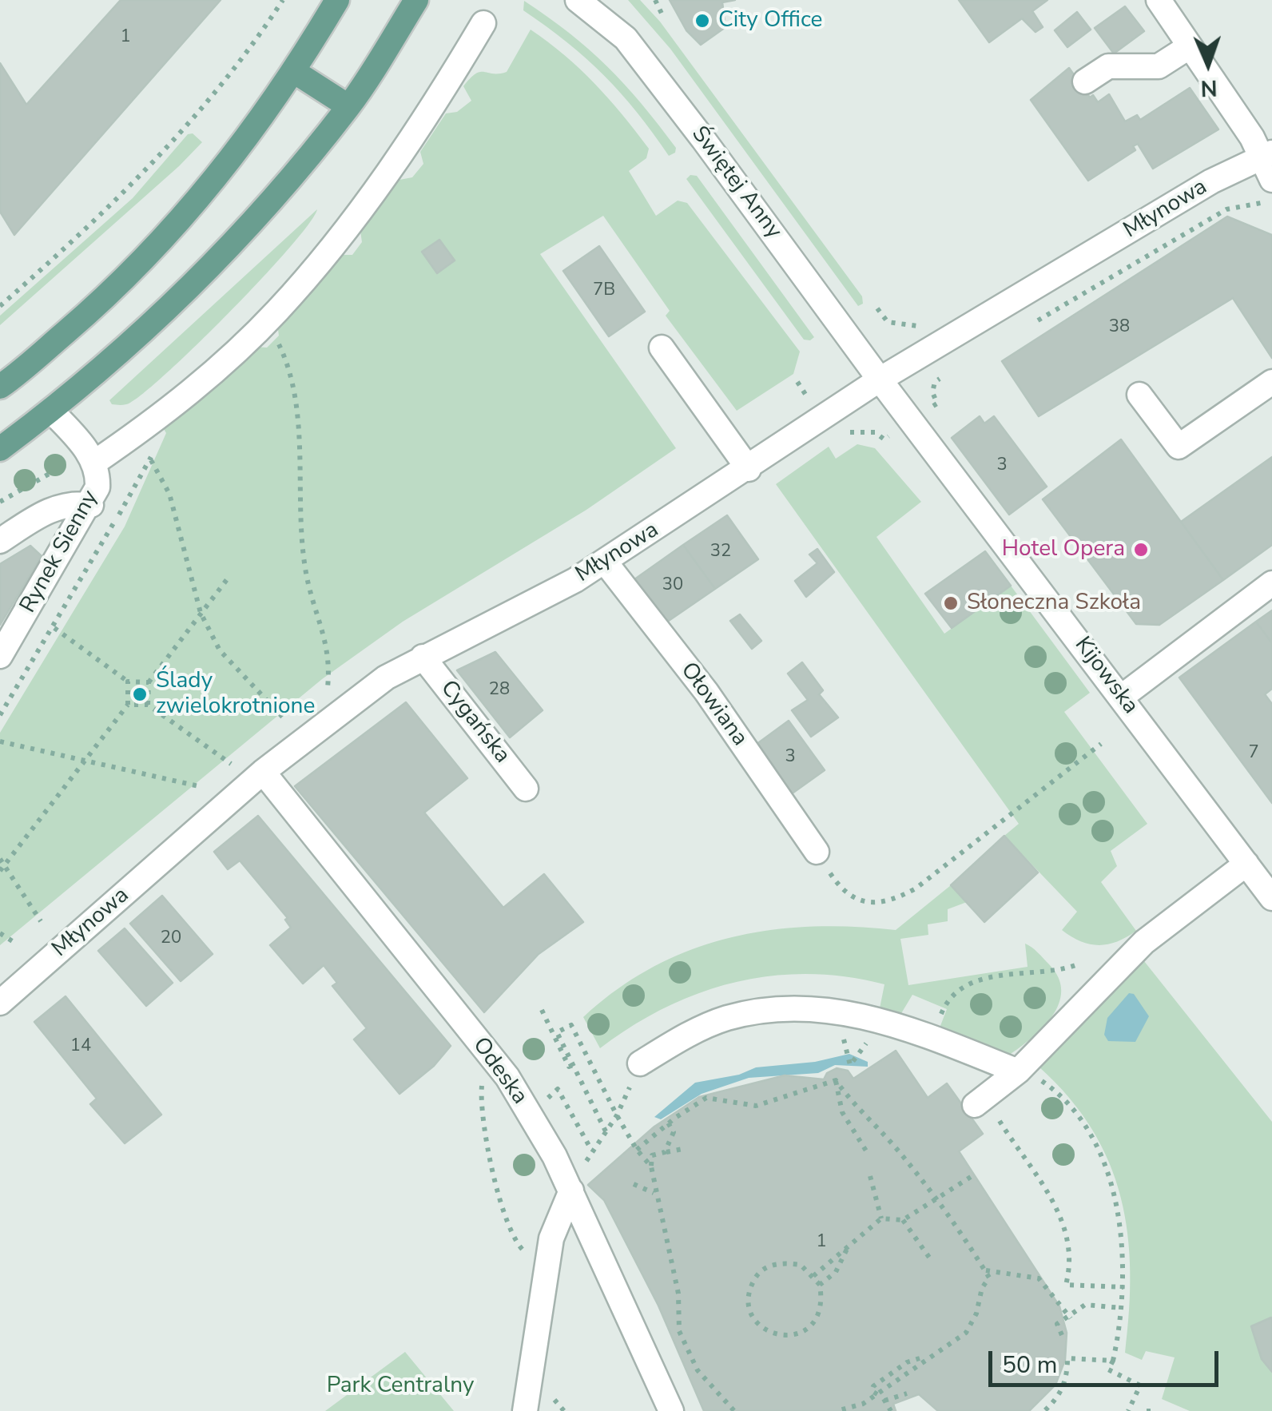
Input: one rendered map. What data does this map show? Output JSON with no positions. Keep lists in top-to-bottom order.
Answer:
{
  "streets": {
    "street": [
      "Świętej Anny",
      "Młynowa",
      "Rynek Sienny",
      "Kijowska",
      "Ołowiana",
      "Cygańska",
      "Odeska"
    ]
  },
  "crossings": [
    ["Świętej Anny", "Młynowa"],
    ["Świętej Anny", "Kijowska"],
    ["Młynowa", "Kijowska"],
    ["Młynowa", "Ołowiana"],
    ["Młynowa", "Cygańska"],
    ["Młynowa", "Odeska"]
  ],
  "parks": ["Park Centralny"],
  "places": [
    "City Office",
    "Hotel Opera",
    "Słoneczna Szkoła",
    "Ślady zwielokrotnione"
  ],
  "house_numbers": [
    "1",
    "7B",
    "38",
    "3",
    "32",
    "30",
    "28",
    "7",
    "3",
    "20",
    "14",
    "1"
  ],
  "scale_bar": "50 m",
  "north": "bottom"
}
